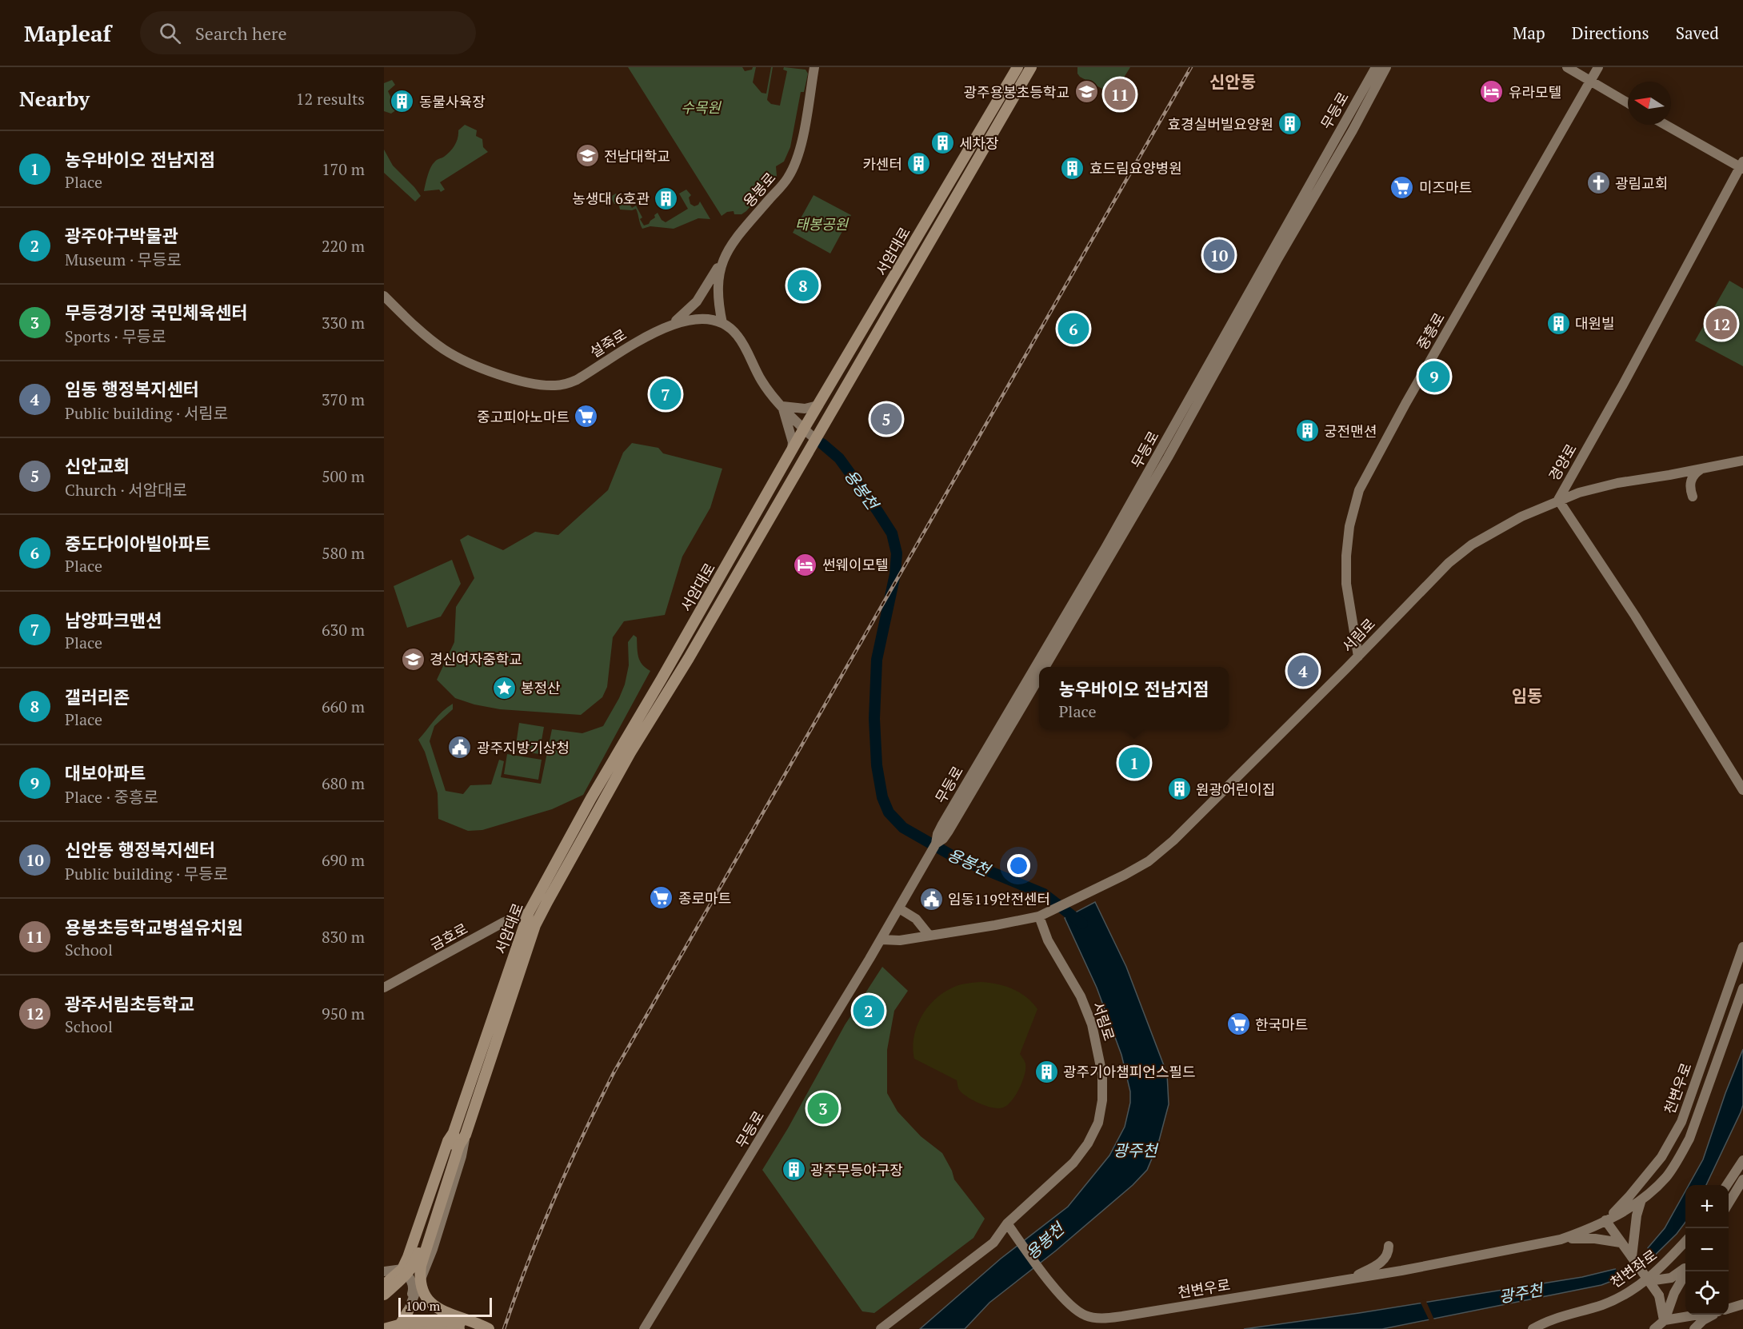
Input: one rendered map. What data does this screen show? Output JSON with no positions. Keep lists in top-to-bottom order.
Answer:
{
  "streets": {
    "main road": ["서암대로"],
    "street": [
      "무등로",
      "용봉로",
      "중흥로",
      "설죽로",
      "경양로",
      "서림로",
      "금호로",
      "천변우로",
      "천변좌로"
    ]
  },
  "crossings": [
    ["무등로", "서림로"],
    ["용봉로", "설죽로"],
    ["서암대로", "금호로"],
    ["중흥로", "서림로"],
    ["경양로", "서림로"],
    ["서림로", "천변우로"]
  ],
  "districts": ["신안동", "임동"],
  "water": ["용봉천", "광주천"],
  "parks": ["수목원", "태봉공원"],
  "places": {
    "school or university": ["광주용봉초등학교", "전남대학교", "경신여자중학교"],
    "hotel": ["유라모텔", "썬웨이모텔"],
    "building": [
      "동물사육장",
      "효경실버빌요양원",
      "세차장",
      "카센터",
      "효드림요양병원",
      "농생대 6호관",
      "대원빌",
      "궁전맨션",
      "원광어린이집",
      "광주기아챔피언스필드",
      "광주무등야구장"
    ],
    "church": ["광림교회"],
    "supermarket": [
      "미즈마트",
      "중고피아노마트",
      "종로마트",
      "한국마트"
    ],
    "place": ["봉정산"],
    "public building": ["광주지방기상청", "임동119안전센터"]
  },
  "scale_bar": "100 m",
  "north": "left",
  "page": {
    "header": "Mapleaf",
    "search": "Search here",
    "nav": ["Map", "Directions", "Saved"],
    "heading": ["Nearby", "12 results"],
    "pins": [
      "11",
      "10",
      "8",
      "12",
      "6",
      "9",
      "7",
      "5",
      "4",
      "1",
      "2",
      "3"
    ],
    "list": [
      {
        "mark": "1",
        "name": "농우바이오 전남지점",
        "note": "Place",
        "value": "170 m"
      },
      {
        "mark": "2",
        "name": "광주야구박물관",
        "note": "Museum · 무등로",
        "value": "220 m"
      },
      {
        "mark": "3",
        "name": "무등경기장 국민체육센터",
        "note": "Sports · 무등로",
        "value": "330 m"
      },
      {
        "mark": "4",
        "name": "임동 행정복지센터",
        "note": "Public building · 서림로",
        "value": "370 m"
      },
      {
        "mark": "5",
        "name": "신안교회",
        "note": "Church · 서암대로",
        "value": "500 m"
      },
      {
        "mark": "6",
        "name": "중도다이아빌아파트",
        "note": "Place",
        "value": "580 m"
      },
      {
        "mark": "7",
        "name": "남양파크맨션",
        "note": "Place",
        "value": "630 m"
      },
      {
        "mark": "8",
        "name": "갤러리존",
        "note": "Place",
        "value": "660 m"
      },
      {
        "mark": "9",
        "name": "대보아파트",
        "note": "Place · 중흥로",
        "value": "680 m"
      },
      {
        "mark": "10",
        "name": "신안동 행정복지센터",
        "note": "Public building · 무등로",
        "value": "690 m"
      },
      {
        "mark": "11",
        "name": "용봉초등학교병설유치원",
        "note": "School",
        "value": "830 m"
      },
      {
        "mark": "12",
        "name": "광주서림초등학교",
        "note": "School",
        "value": "950 m"
      }
    ],
    "popup": ["농우바이오 전남지점", "Place"],
    "map_buttons": ["+", "−"],
    "scale": "100 m"
  }
}
